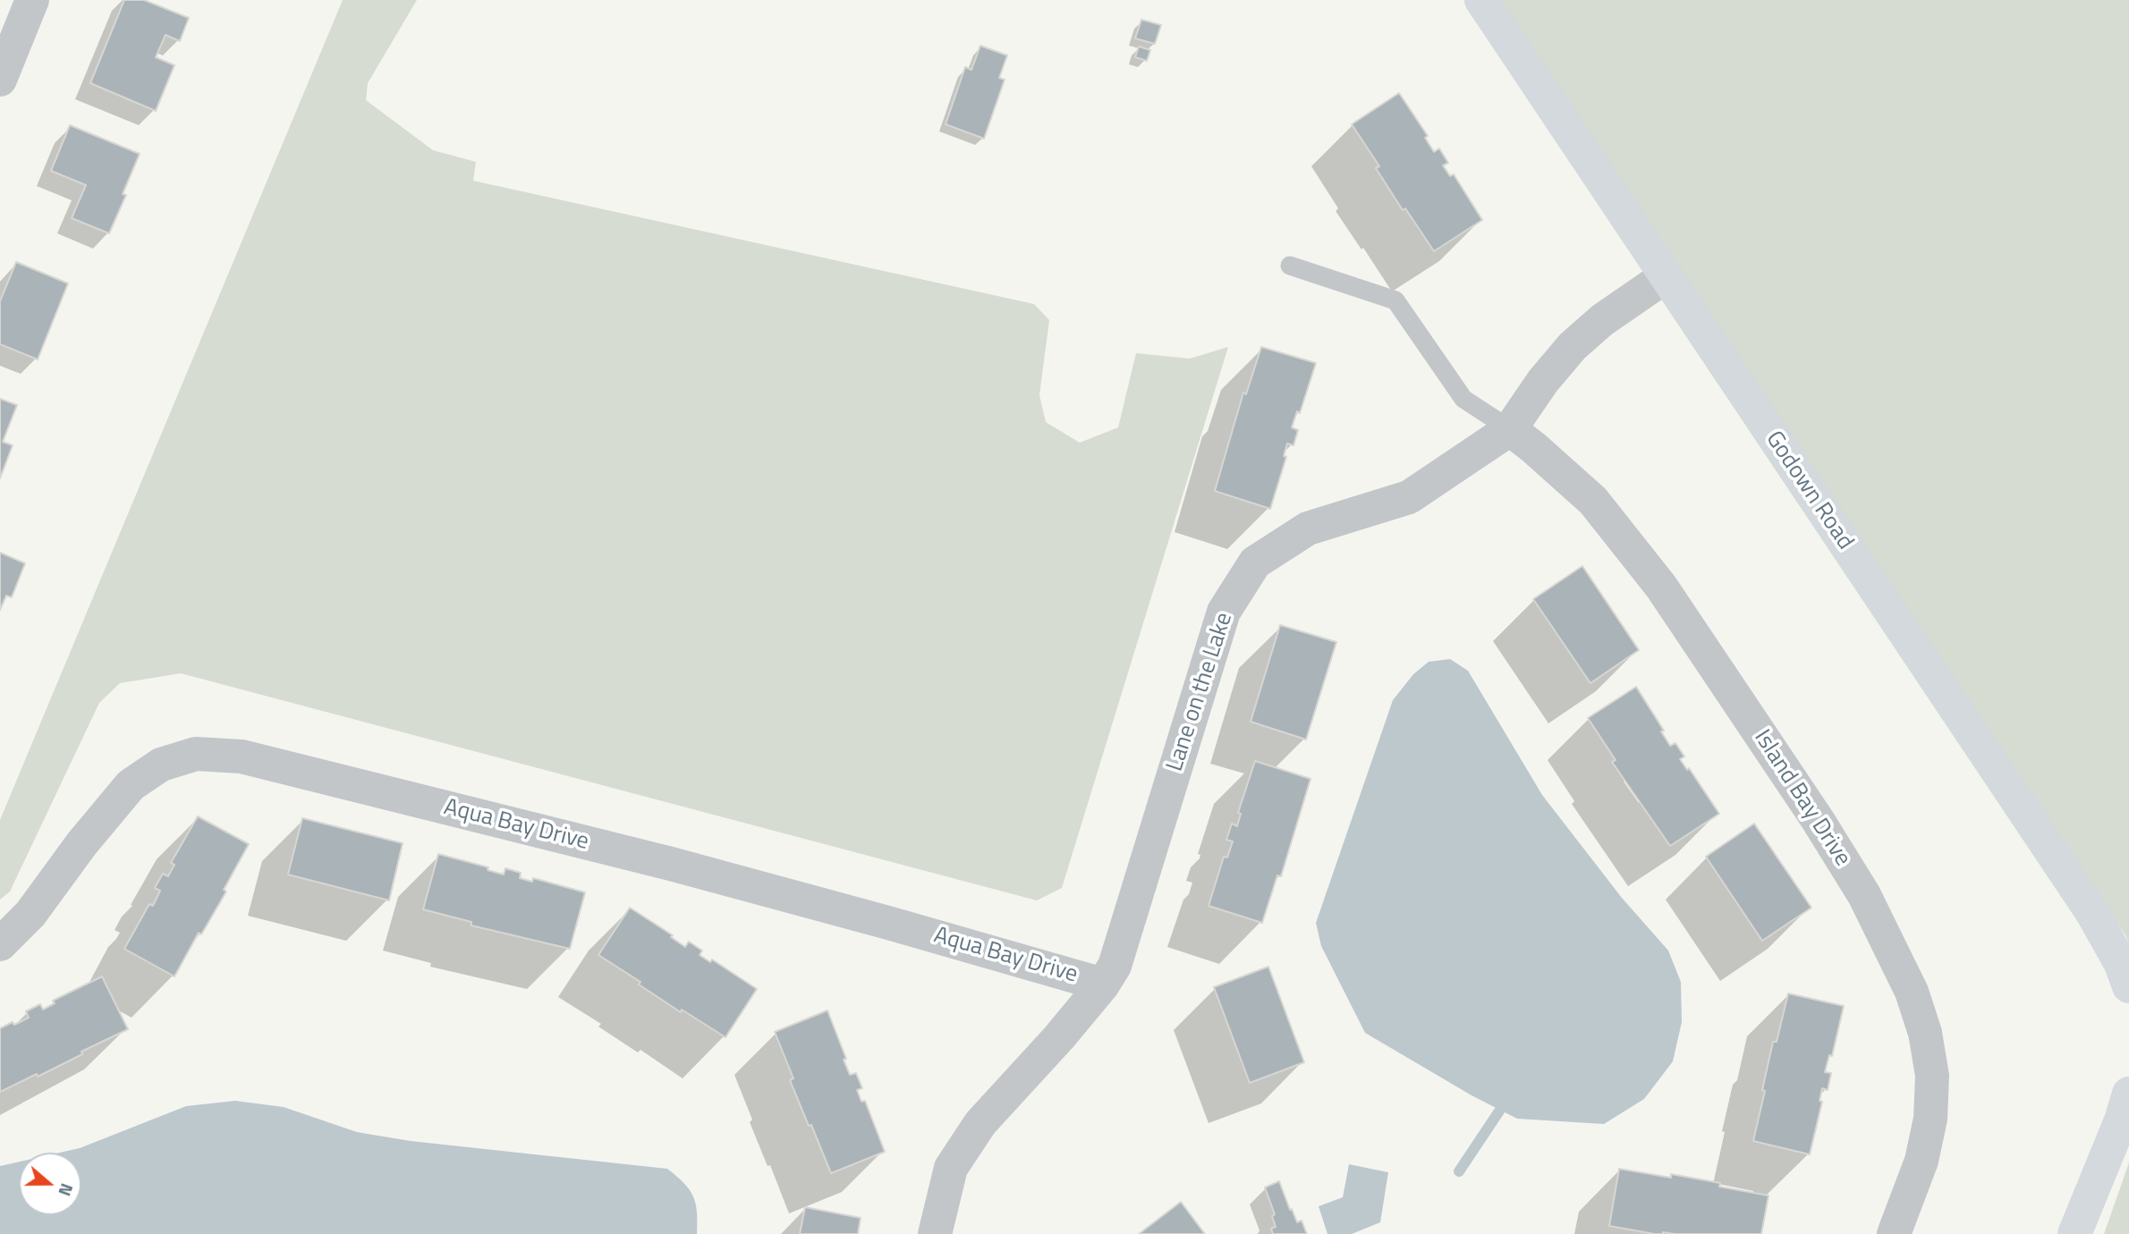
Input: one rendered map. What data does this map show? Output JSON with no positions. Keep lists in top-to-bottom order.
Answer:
{
  "streets": {
    "main road": ["Godown Road"],
    "street": ["Lane on the Lake", "Island Bay Drive", "Aqua Bay Drive"]
  },
  "crossings": [
    ["Godown Road", "Lane on the Lake"],
    ["Lane on the Lake", "Island Bay Drive"],
    ["Lane on the Lake", "Aqua Bay Drive"]
  ],
  "north": "right"
}
